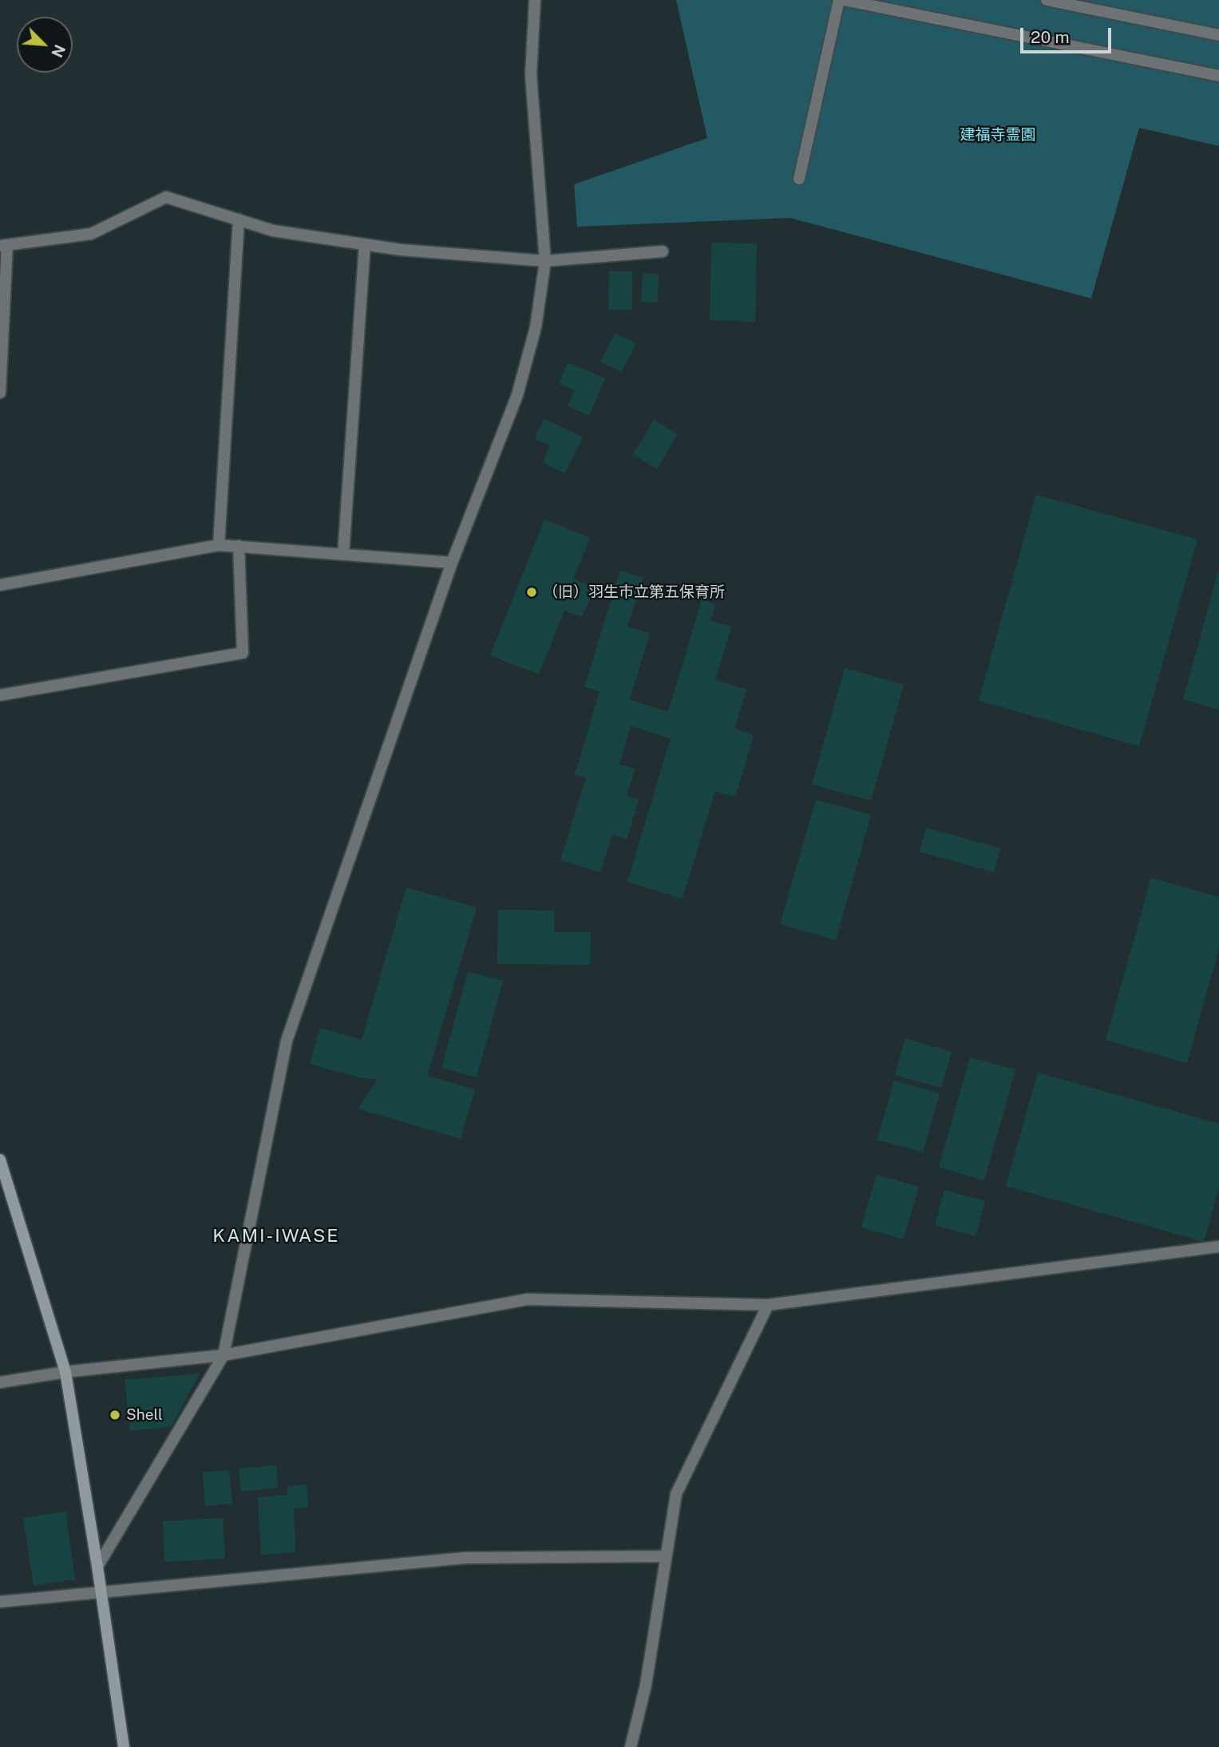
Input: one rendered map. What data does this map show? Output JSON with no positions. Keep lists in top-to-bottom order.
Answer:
{
  "districts": ["KAMI-IWASE"],
  "parks": ["建福寺霊園"],
  "places": ["（旧）羽生市立第五保育所", "Shell"],
  "scale_bar": "20 m",
  "north": "bottom right"
}
